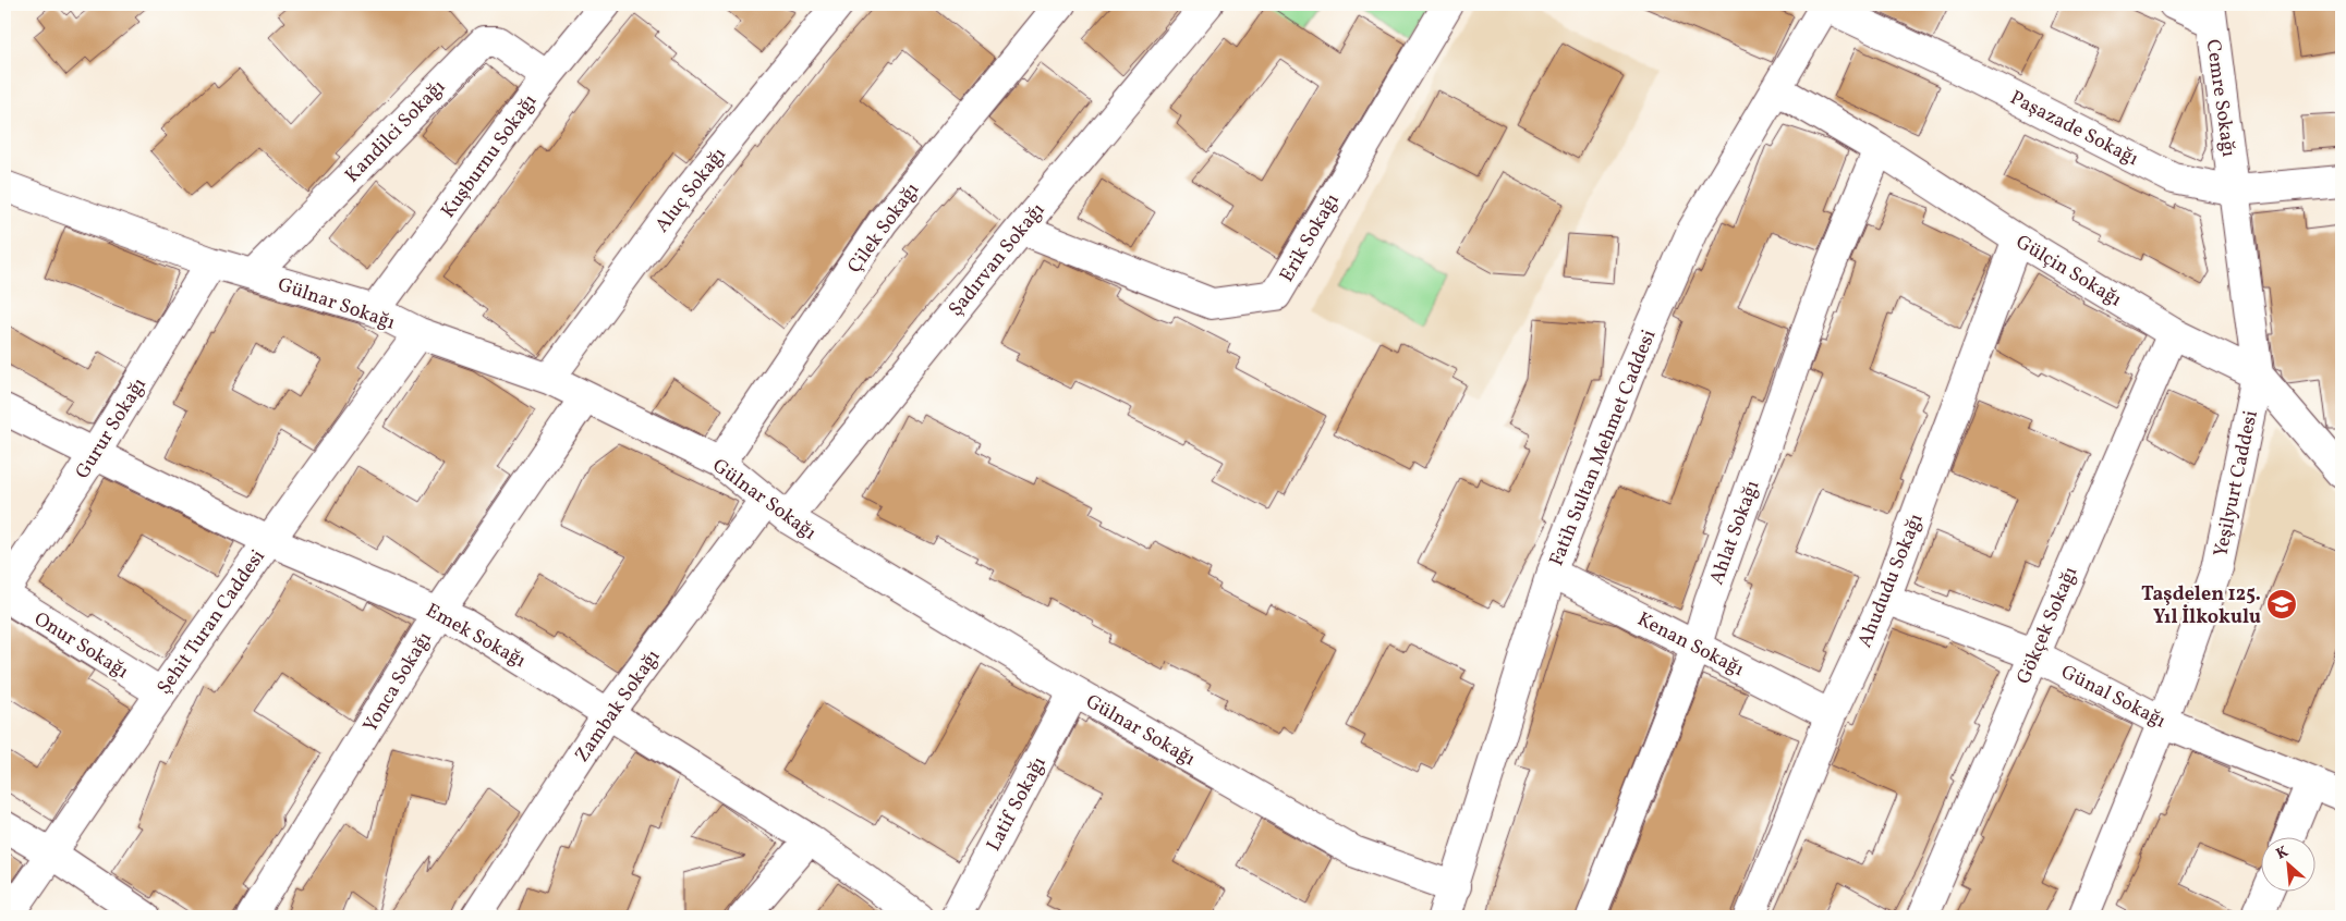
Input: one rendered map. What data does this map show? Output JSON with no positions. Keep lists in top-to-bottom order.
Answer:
{
  "streets": {
    "street": [
      "Cemre Sokağı",
      "Paşazade Sokağı",
      "Kandilci Sokağı",
      "Kuşburnu Sokağı",
      "Aluç Sokağı",
      "Çilek Sokağı",
      "Erik Sokağı",
      "Şadırvan Sokağı",
      "Gülçin Sokağı",
      "Gülnar Sokağı",
      "Gurur Sokağı",
      "Fatih Sultan Mehmet Caddesi",
      "Yeşilyurt Caddesi",
      "Ahlat Sokağı",
      "Ahududu Sokağı",
      "Şehit Turan Caddesi",
      "Gökçek Sokağı",
      "Emek Sokağı",
      "Kenan Sokağı",
      "Onur Sokağı",
      "Yonca Sokağı",
      "Günal Sokağı",
      "Zambak Sokağı",
      "Latif Sokağı"
    ]
  },
  "crossings": [
    ["Cemre Sokağı", "Paşazade Sokağı"],
    ["Cemre Sokağı", "Yeşilyurt Caddesi"],
    ["Paşazade Sokağı", "Fatih Sultan Mehmet Caddesi"],
    ["Paşazade Sokağı", "Yeşilyurt Caddesi"],
    ["Kandilci Sokağı", "Kuşburnu Sokağı"],
    ["Kandilci Sokağı", "Gülnar Sokağı"],
    ["Kuşburnu Sokağı", "Gülnar Sokağı"],
    ["Aluç Sokağı", "Gülnar Sokağı"],
    ["Çilek Sokağı", "Gülnar Sokağı"],
    ["Erik Sokağı", "Şadırvan Sokağı"],
    ["Şadırvan Sokağı", "Gülnar Sokağı"],
    ["Şadırvan Sokağı", "Zambak Sokağı"],
    ["Gülçin Sokağı", "Fatih Sultan Mehmet Caddesi"],
    ["Gülçin Sokağı", "Yeşilyurt Caddesi"],
    ["Gülçin Sokağı", "Ahlat Sokağı"],
    ["Gülçin Sokağı", "Ahududu Sokağı"],
    ["Gülçin Sokağı", "Gökçek Sokağı"],
    ["Gülnar Sokağı", "Gurur Sokağı"],
    ["Gülnar Sokağı", "Fatih Sultan Mehmet Caddesi"],
    ["Gülnar Sokağı", "Şehit Turan Caddesi"],
    ["Gülnar Sokağı", "Yonca Sokağı"],
    ["Gülnar Sokağı", "Zambak Sokağı"],
    ["Gülnar Sokağı", "Latif Sokağı"],
    ["Gurur Sokağı", "Emek Sokağı"],
    ["Gurur Sokağı", "Onur Sokağı"],
    ["Fatih Sultan Mehmet Caddesi", "Kenan Sokağı"],
    ["Yeşilyurt Caddesi", "Günal Sokağı"],
    ["Ahlat Sokağı", "Kenan Sokağı"],
    ["Ahududu Sokağı", "Kenan Sokağı"],
    ["Ahududu Sokağı", "Günal Sokağı"],
    ["Şehit Turan Caddesi", "Emek Sokağı"],
    ["Şehit Turan Caddesi", "Onur Sokağı"],
    ["Gökçek Sokağı", "Günal Sokağı"],
    ["Emek Sokağı", "Yonca Sokağı"],
    ["Emek Sokağı", "Zambak Sokağı"]
  ],
  "places": {
    "school or university": ["Taşdelen 125. Yıl İlkokulu"]
  },
  "north": "top left"
}
